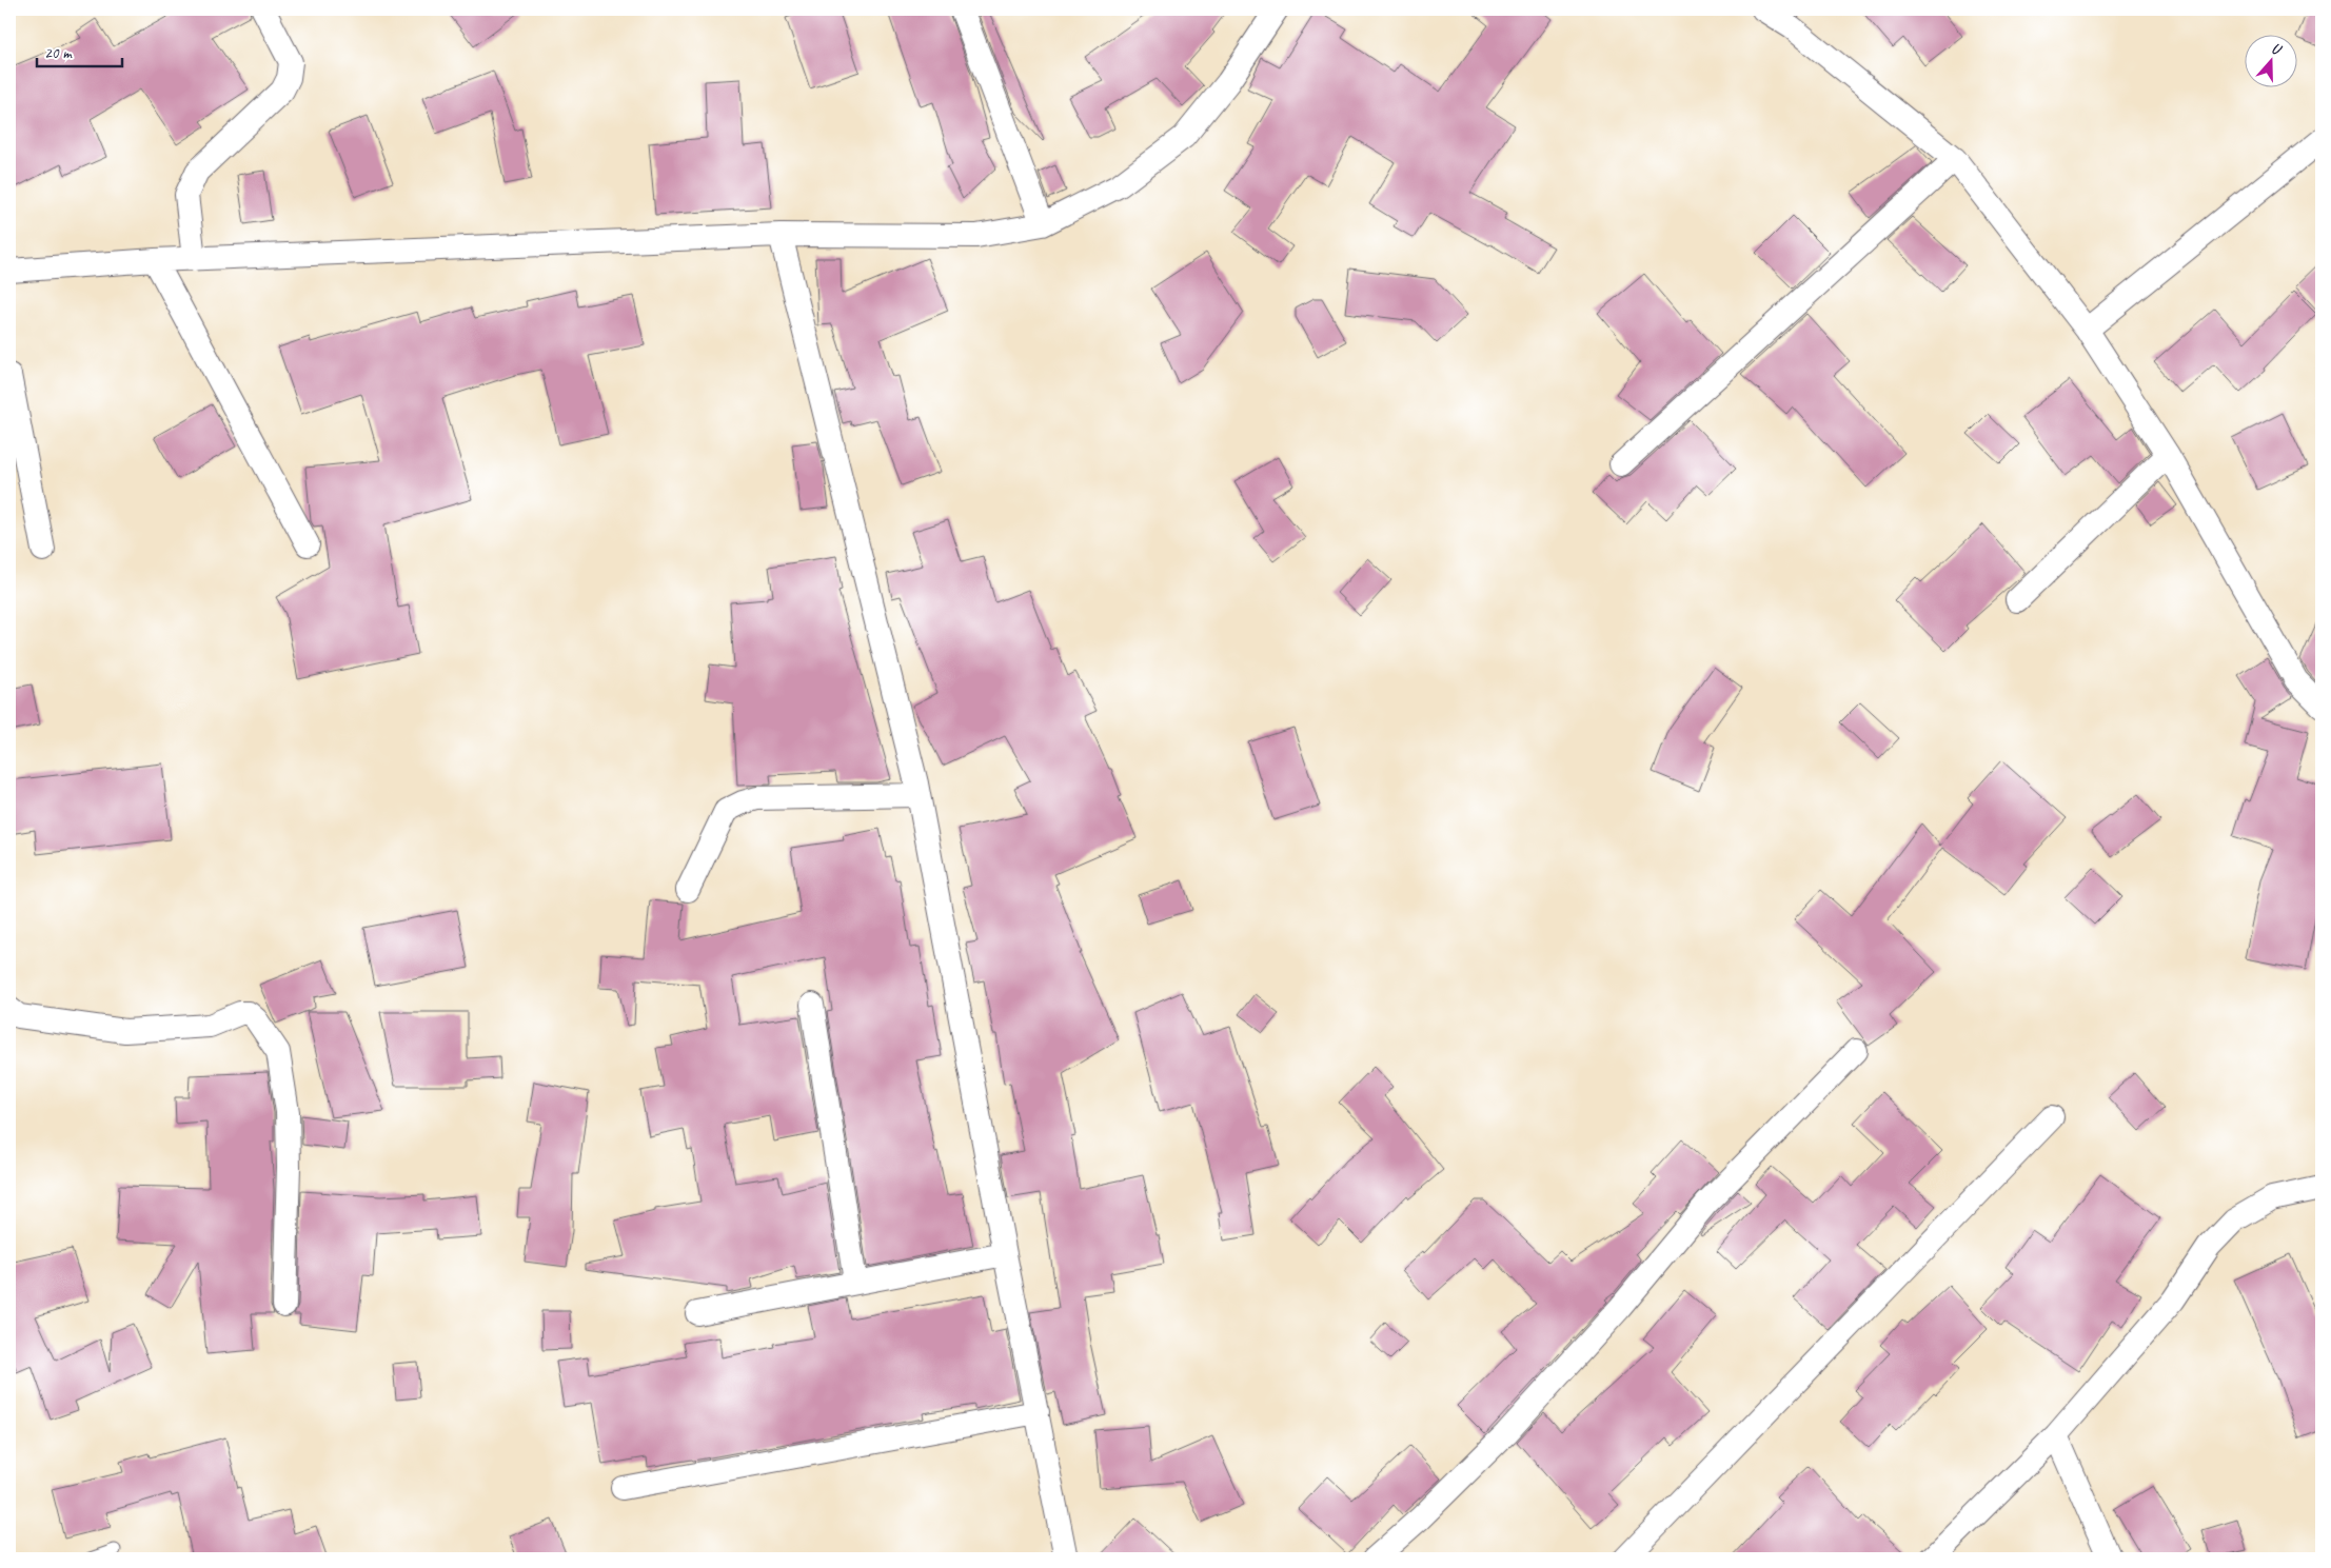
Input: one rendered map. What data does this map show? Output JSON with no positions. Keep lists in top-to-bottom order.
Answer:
{
  "scale_bar": "20 m",
  "north": "top"
}
